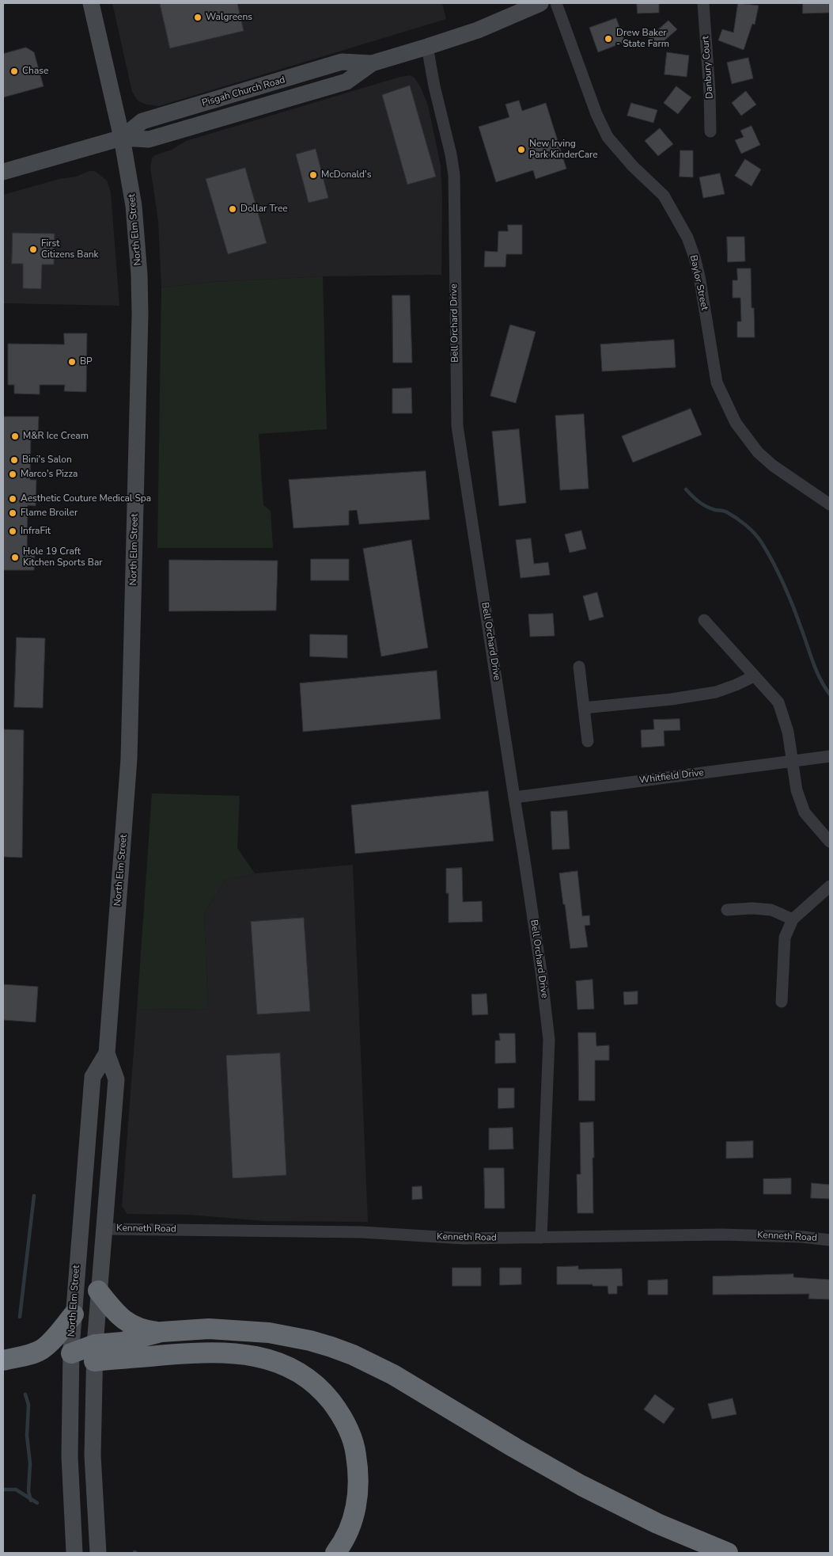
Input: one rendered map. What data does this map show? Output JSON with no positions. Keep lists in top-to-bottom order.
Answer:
{
  "streets": {
    "main road": ["Pisgah Church Road", "North Elm Street"],
    "street": [
      "Danbury Court",
      "Baylor Street",
      "Bell Orchard Drive",
      "Whitfield Drive",
      "Kenneth Road"
    ]
  },
  "crossings": [
    ["Pisgah Church Road", "North Elm Street"],
    ["Pisgah Church Road", "Bell Orchard Drive"],
    ["North Elm Street", "Kenneth Road"],
    ["Bell Orchard Drive", "Whitfield Drive"],
    ["Bell Orchard Drive", "Kenneth Road"]
  ],
  "places": [
    "Walgreens",
    "Drew Baker - State Farm",
    "Chase",
    "New Irving Park KinderCare",
    "McDonald's",
    "Dollar Tree",
    "First Citizens Bank",
    "BP",
    "M&R Ice Cream",
    "Bini's Salon",
    "Marco's Pizza",
    "Aesthetic Couture Medical Spa",
    "Flame Broiler",
    "InfraFit",
    "Hole 19 Craft Kitchen Sports Bar"
  ]
}
